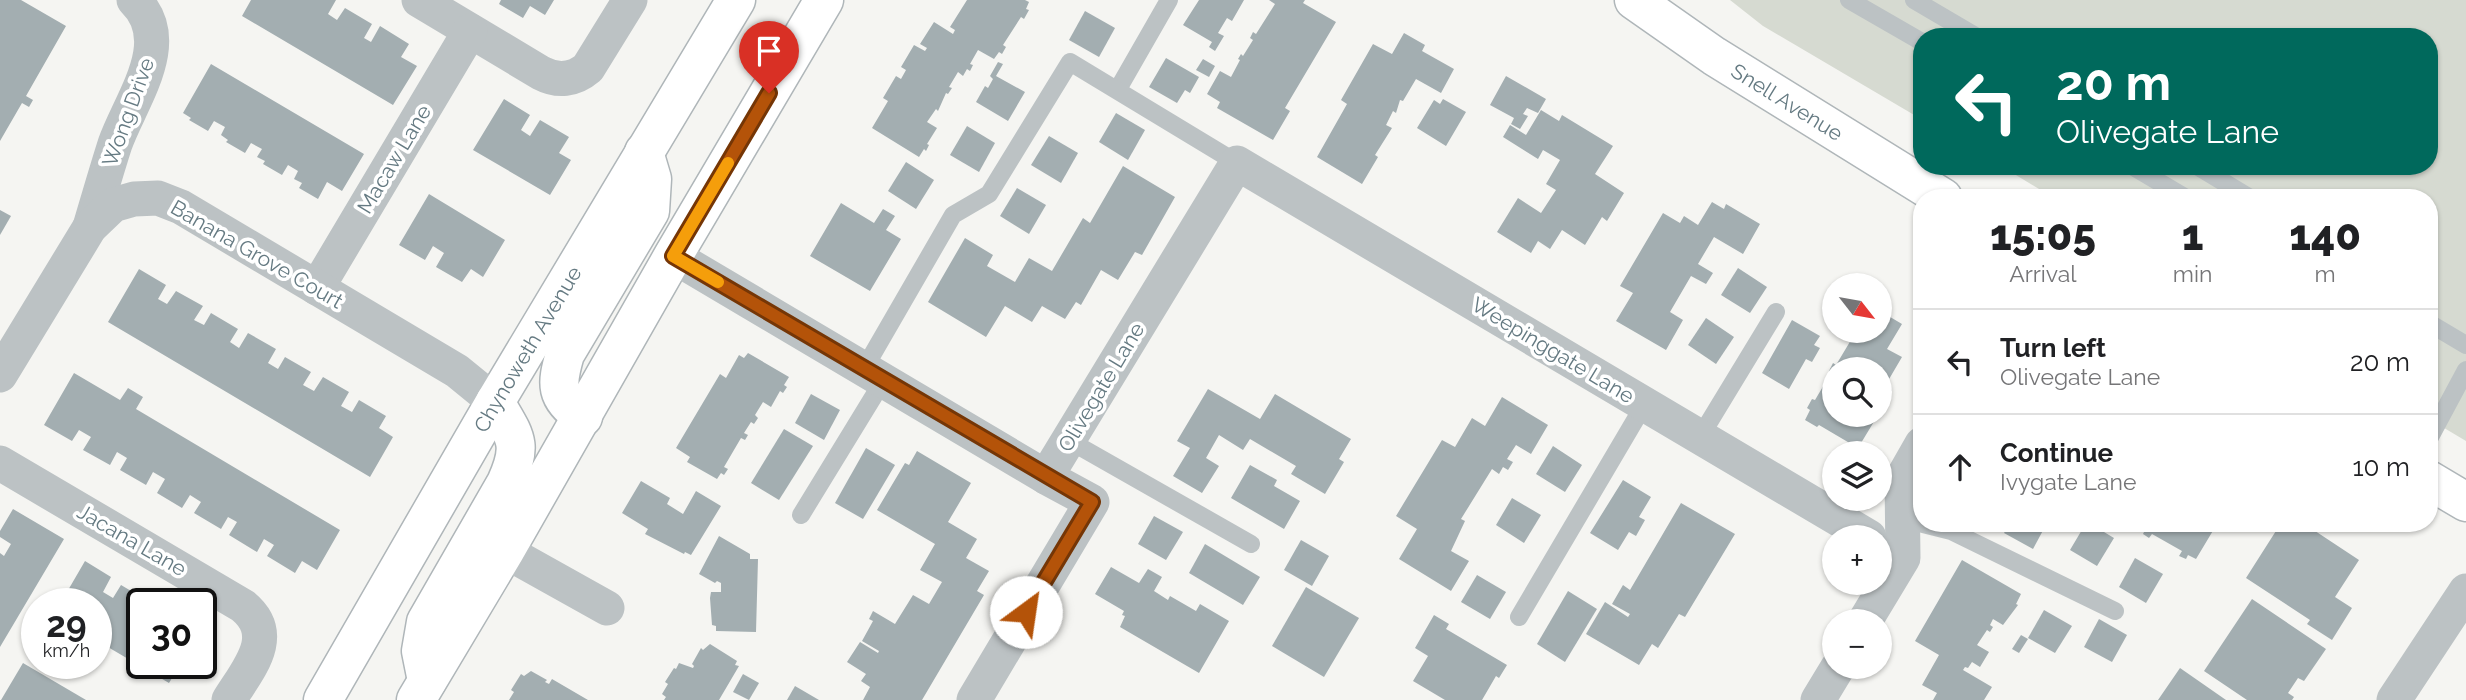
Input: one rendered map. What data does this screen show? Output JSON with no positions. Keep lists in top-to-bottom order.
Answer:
{
  "streets": {
    "street": [
      "Snell Avenue",
      "Wong Drive",
      "Macaw Lane",
      "Banana Grove Court",
      "Chynoweth Avenue",
      "Weepinggate Lane",
      "Olivegate Lane",
      "Jacana Lane"
    ]
  },
  "crossings": [
    ["Wong Drive", "Banana Grove Court"],
    ["Macaw Lane", "Banana Grove Court"],
    ["Banana Grove Court", "Chynoweth Avenue"],
    ["Weepinggate Lane", "Olivegate Lane"]
  ],
  "north": "bottom right",
  "page": {
    "turn": ["20 m", "Olivegate Lane"],
    "eta": [
      "15:05",
      "Arrival",
      "1",
      "min",
      "140",
      "m"
    ],
    "map_buttons": ["+", "−"],
    "list": [
      {
        "name": "Turn left",
        "note": "Olivegate Lane",
        "value": "20 m"
      },
      {
        "name": "Continue",
        "note": "Ivygate Lane",
        "value": "10 m"
      }
    ],
    "speed": "29 km/h",
    "limit": "30"
  }
}
